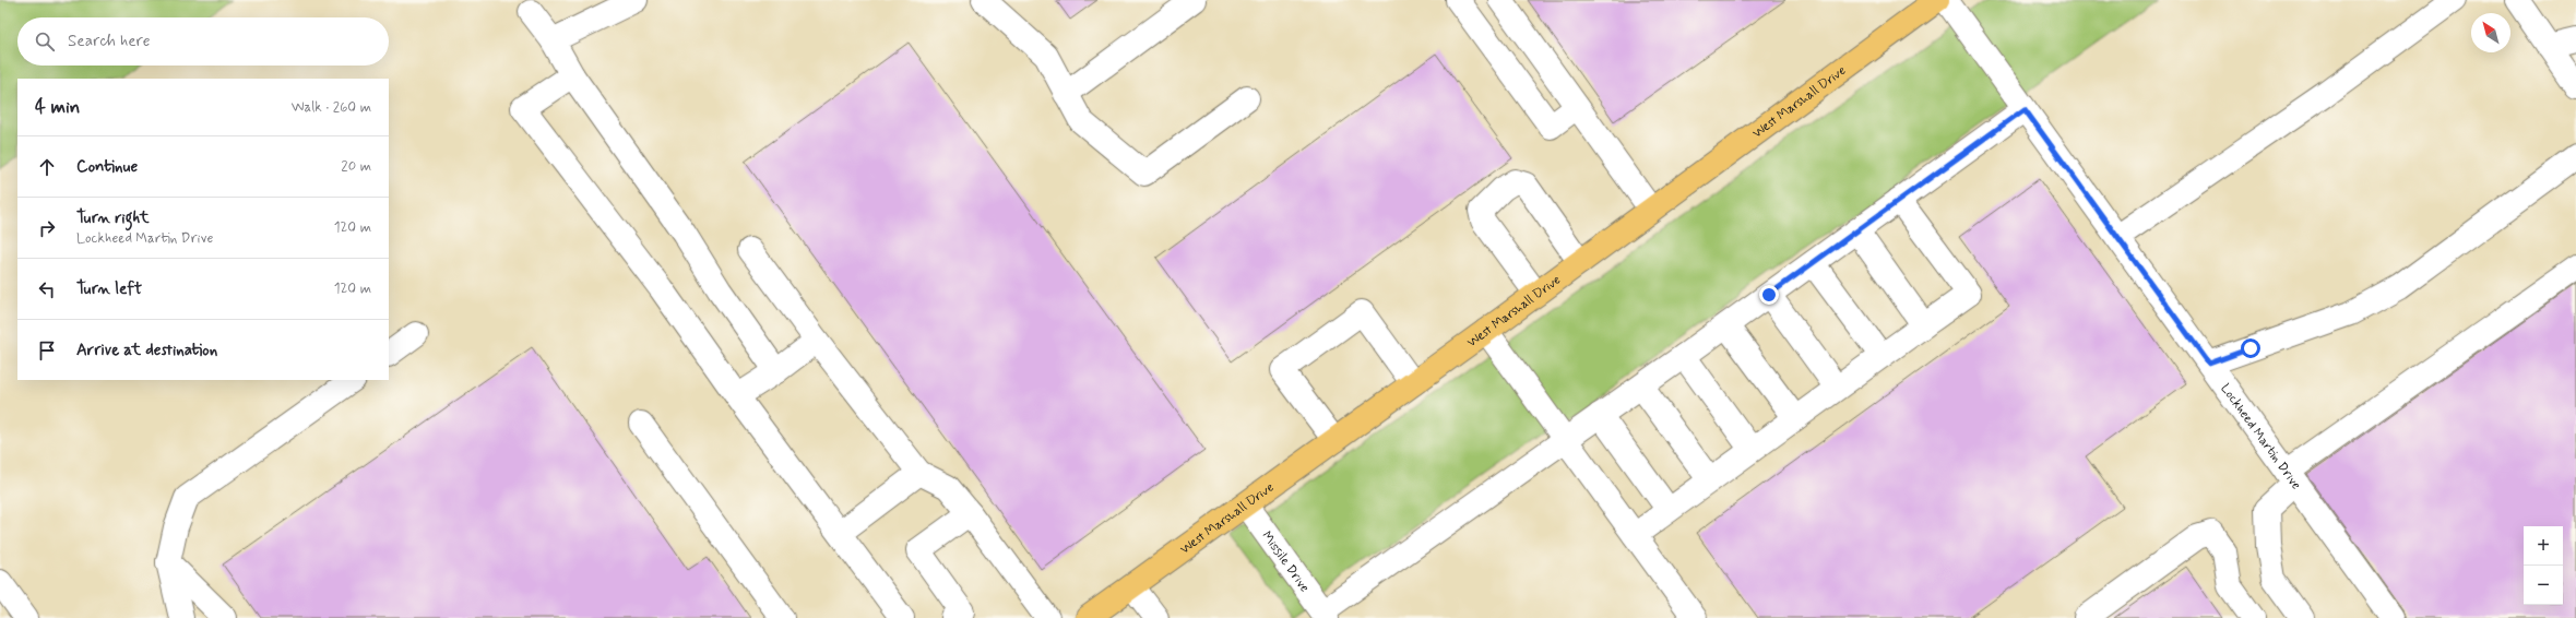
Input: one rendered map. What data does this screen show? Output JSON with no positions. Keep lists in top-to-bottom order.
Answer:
{
  "streets": {
    "main road": ["West Marshall Drive"],
    "lane": ["Lockheed Martin Drive", "Missile Drive"]
  },
  "crossings": [
    ["West Marshall Drive", "Missile Drive"]
  ],
  "north": "top left",
  "page": {
    "search": "Search here",
    "heading": ["4 min", "Walk · 260 m"],
    "list": [
      ["Continue", "20 m"],
      ["Turn right", "Lockheed Martin Drive", "120 m"],
      ["Turn left", "120 m"],
      "Arrive at destination"
    ],
    "map_buttons": ["+", "−"]
  }
}
